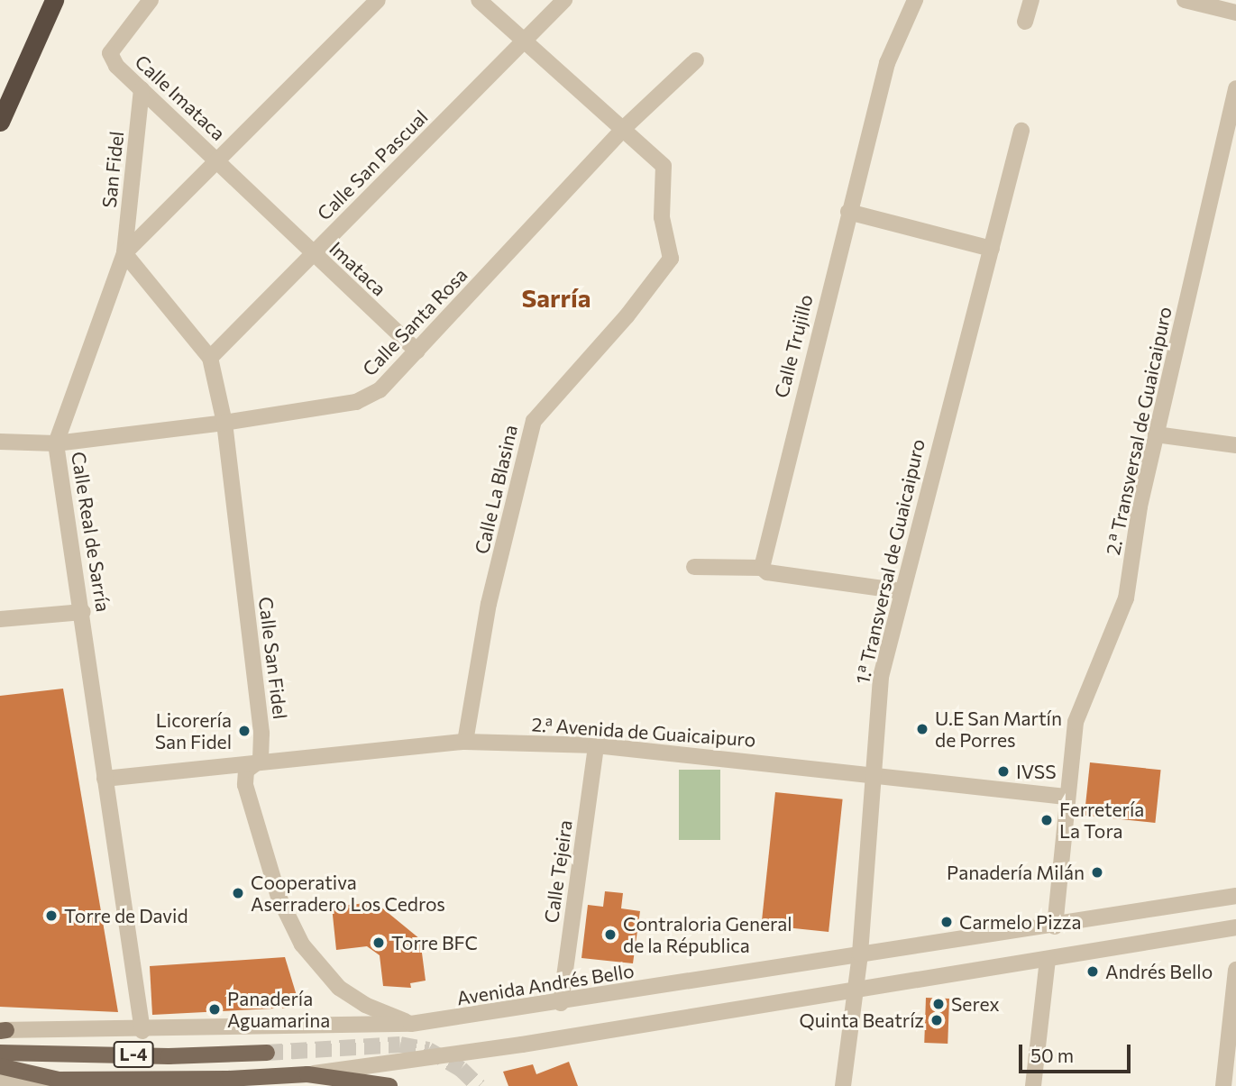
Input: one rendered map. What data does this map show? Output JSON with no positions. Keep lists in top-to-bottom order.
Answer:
{
  "streets": {
    "main road": ["L-4"],
    "street": [
      "Calle Imataca",
      "Calle San Pascual",
      "San Fidel",
      "Imataca",
      "Calle Santa Rosa",
      "Calle Trujillo",
      "2.ª Transversal de Guaicaipuro",
      "Calle La Blasina",
      "Calle Real de Sarría",
      "1.ª Transversal de Guaicaipuro",
      "Calle San Fidel",
      "2.ª Avenida de Guaicaipuro",
      "Calle Tejeira",
      "Avenida Andrés Bello"
    ]
  },
  "crossings": [
    ["Calle Imataca", "San Fidel"],
    ["Calle Imataca", "Imataca"],
    ["Calle Imataca", "Calle Real de Sarría"],
    ["Calle San Pascual", "Imataca"],
    ["Calle San Pascual", "Calle La Blasina"],
    ["Calle San Pascual", "Calle San Fidel"],
    ["San Fidel", "Calle Real de Sarría"],
    ["San Fidel", "Calle San Fidel"],
    ["Imataca", "Calle Santa Rosa"],
    ["Imataca", "Calle Real de Sarría"],
    ["Calle Santa Rosa", "Calle La Blasina"],
    ["Calle Santa Rosa", "Calle Real de Sarría"],
    ["Calle Santa Rosa", "Calle San Fidel"],
    ["2.ª Transversal de Guaicaipuro", "2.ª Avenida de Guaicaipuro"],
    ["2.ª Transversal de Guaicaipuro", "Avenida Andrés Bello"],
    ["Calle La Blasina", "2.ª Avenida de Guaicaipuro"],
    ["Calle Real de Sarría", "Calle San Fidel"],
    ["Calle Real de Sarría", "2.ª Avenida de Guaicaipuro"],
    ["Calle Real de Sarría", "Avenida Andrés Bello"],
    ["1.ª Transversal de Guaicaipuro", "2.ª Avenida de Guaicaipuro"],
    ["1.ª Transversal de Guaicaipuro", "Avenida Andrés Bello"],
    ["Calle San Fidel", "2.ª Avenida de Guaicaipuro"],
    ["2.ª Avenida de Guaicaipuro", "Calle Tejeira"],
    ["Calle Tejeira", "Avenida Andrés Bello"]
  ],
  "districts": ["Sarría"],
  "places": [
    "U.E San Martín de Porres",
    "Licorería San Fidel",
    "IVSS",
    "Ferretería La Tora",
    "Panadería Milán",
    "Cooperativa Aserradero Los Cedros",
    "Torre de David",
    "Carmelo Pizza",
    "Contraloria General de la Républica",
    "Torre BFC",
    "Andrés Bello",
    "Serex",
    "Panadería Aguamarina",
    "Quinta Beatríz"
  ],
  "scale_bar": "50 m"
}
